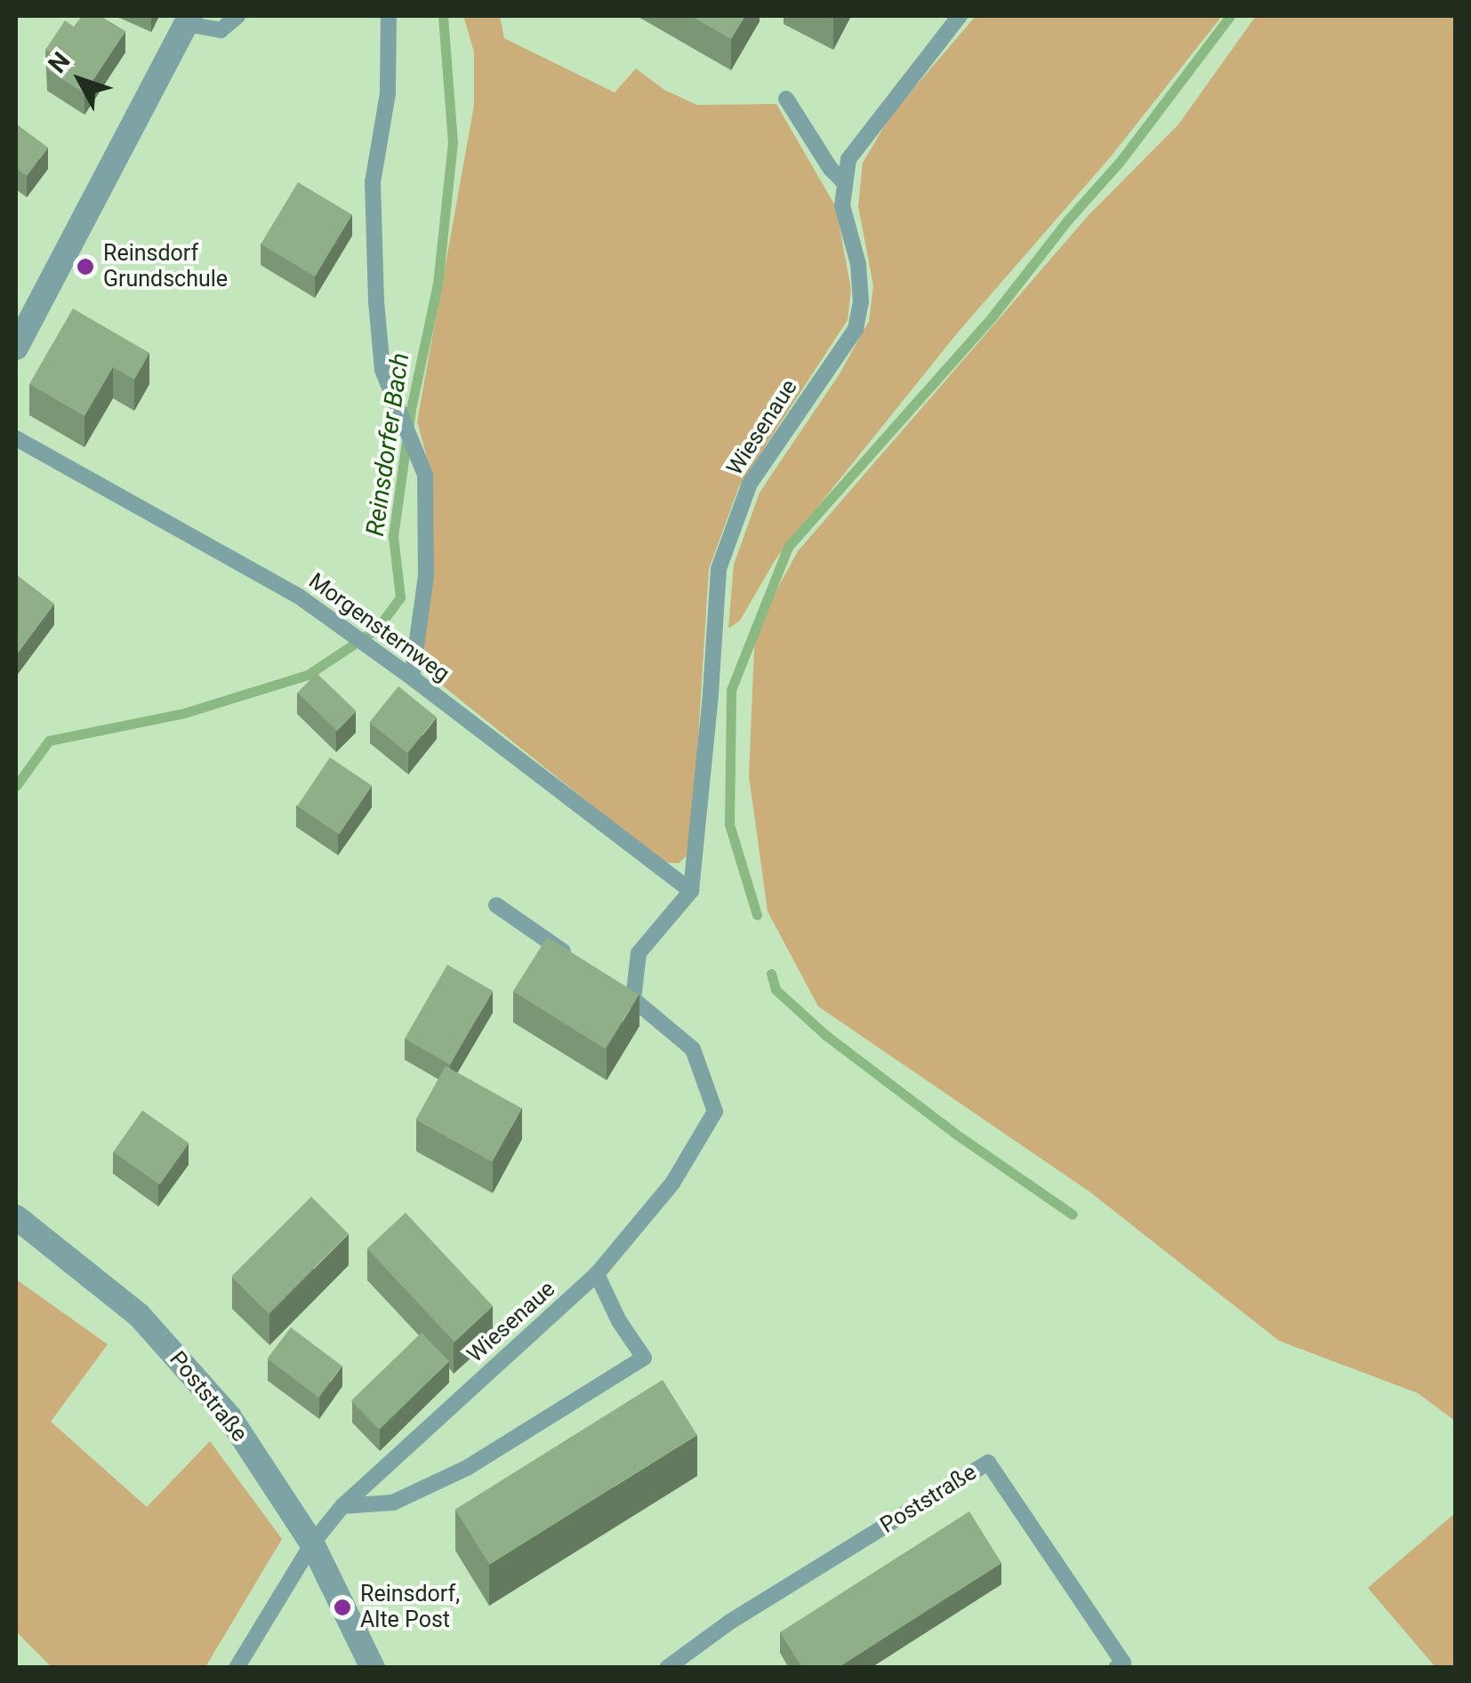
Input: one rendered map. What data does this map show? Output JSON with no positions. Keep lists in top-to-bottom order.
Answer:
{
  "streets": {
    "street": ["Poststraße"],
    "lane": ["Wiesenaue", "Morgensternweg"]
  },
  "crossings": [
    ["Wiesenaue", "Morgensternweg"],
    ["Wiesenaue", "Poststraße"]
  ],
  "water": ["Reinsdorfer Bach"],
  "places": ["Reinsdorf Grundschule", "Reinsdorf, Alte Post"],
  "north": "top left"
}
